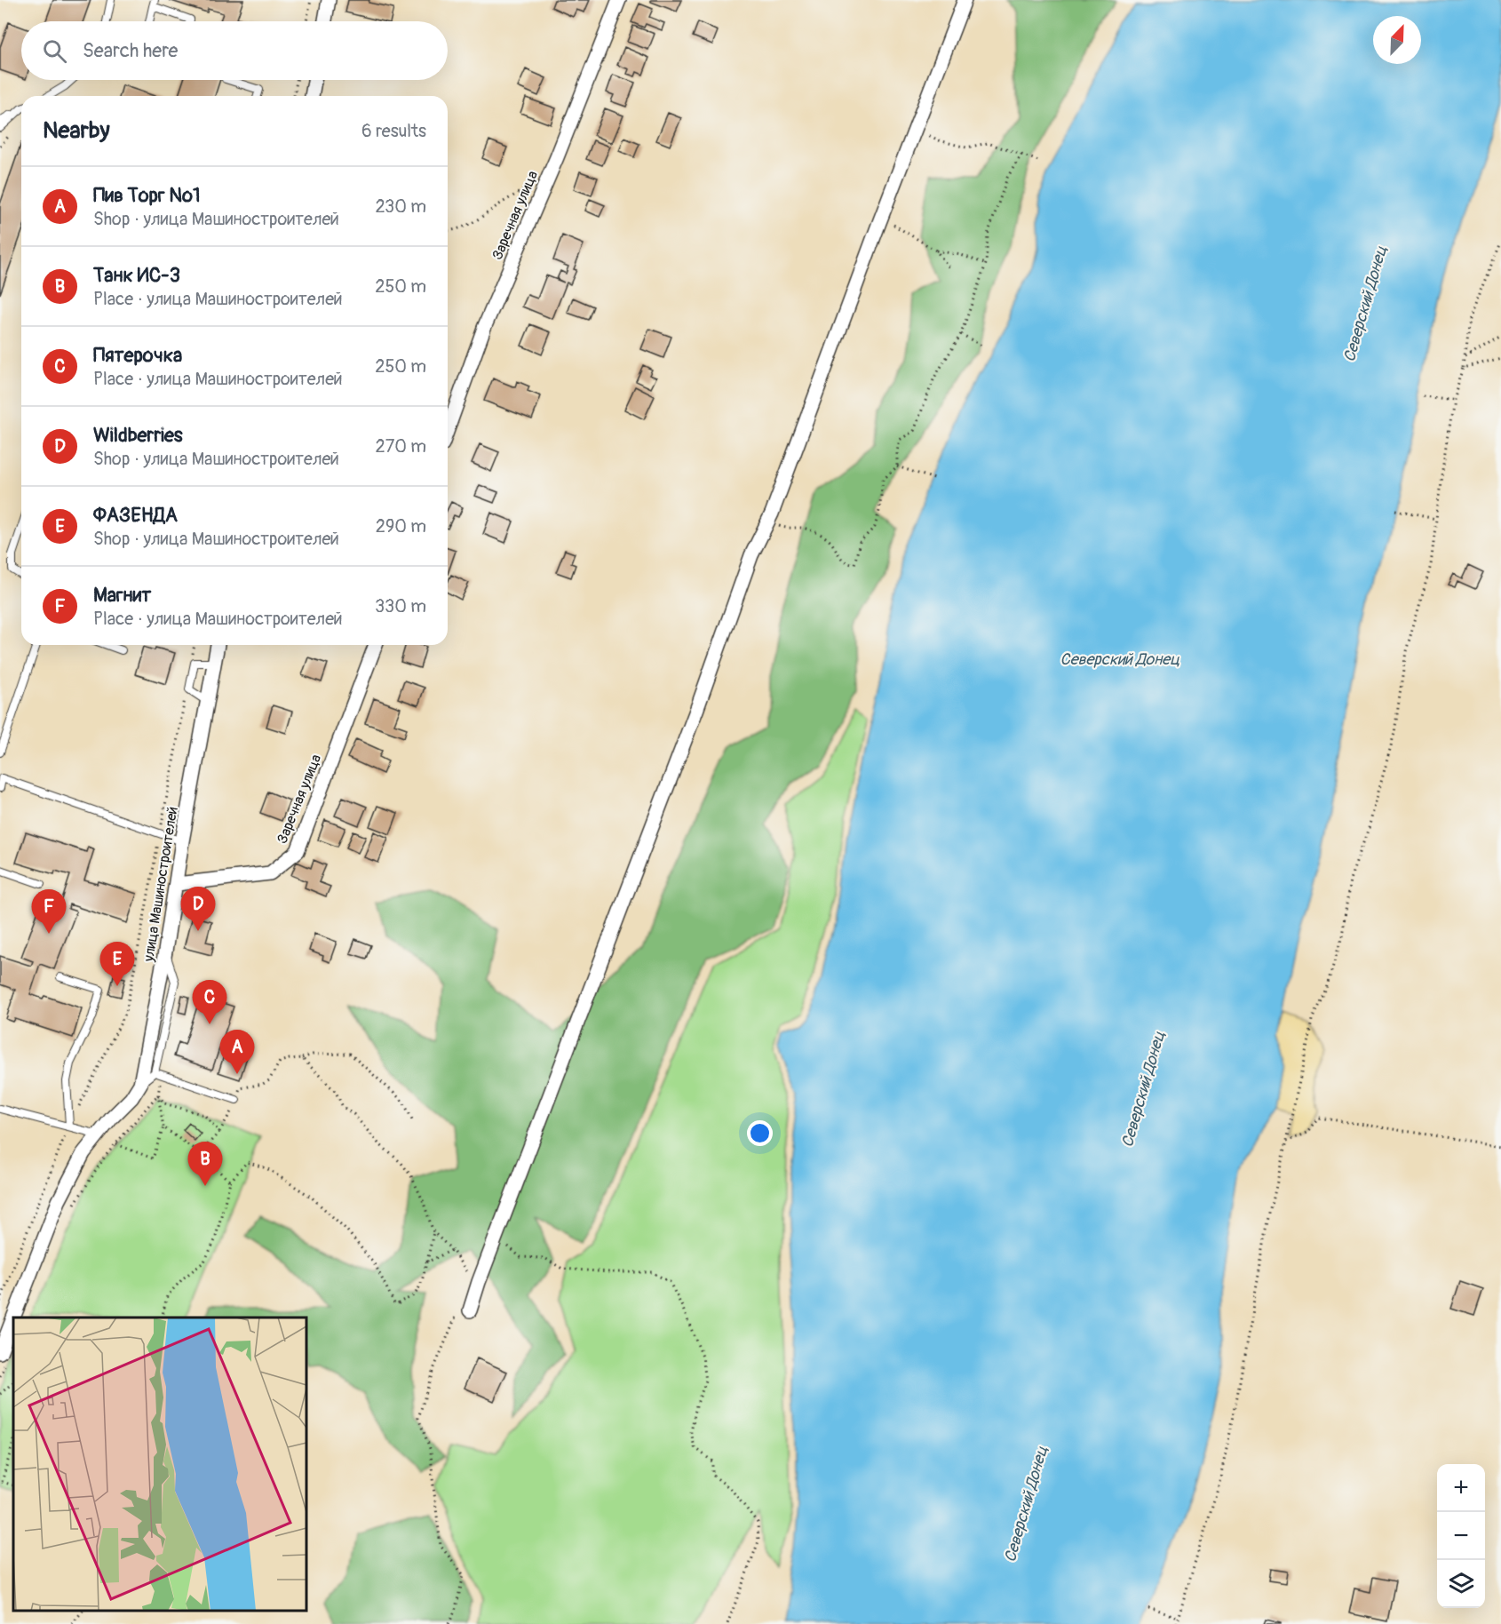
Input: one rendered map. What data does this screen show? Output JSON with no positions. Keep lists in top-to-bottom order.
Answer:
{
  "streets": {
    "street": ["Заречная улица", "улица Машиностроителей"]
  },
  "crossings": [
    ["Заречная улица", "улица Машиностроителей"]
  ],
  "water": ["Северский Донец"],
  "north": "top right",
  "page": {
    "search": "Search here",
    "heading": ["Nearby", "6 results"],
    "list": [
      {
        "mark": "A",
        "name": "Пив Торг №1",
        "note": "Shop · улица Машиностроителей",
        "value": "230 m"
      },
      {
        "mark": "B",
        "name": "Танк ИС-3",
        "note": "Place · улица Машиностроителей",
        "value": "250 m"
      },
      {
        "mark": "C",
        "name": "Пятерочка",
        "note": "Place · улица Машиностроителей",
        "value": "250 m"
      },
      {
        "mark": "D",
        "name": "Wildberries",
        "note": "Shop · улица Машиностроителей",
        "value": "270 m"
      },
      {
        "mark": "E",
        "name": "ФАЗЕНДА",
        "note": "Shop · улица Машиностроителей",
        "value": "290 m"
      },
      {
        "mark": "F",
        "name": "Магнит",
        "note": "Place · улица Машиностроителей",
        "value": "330 m"
      }
    ],
    "pins": [
      "D",
      "F",
      "E",
      "C",
      "A",
      "B"
    ],
    "map_buttons": ["+", "−"]
  }
}
